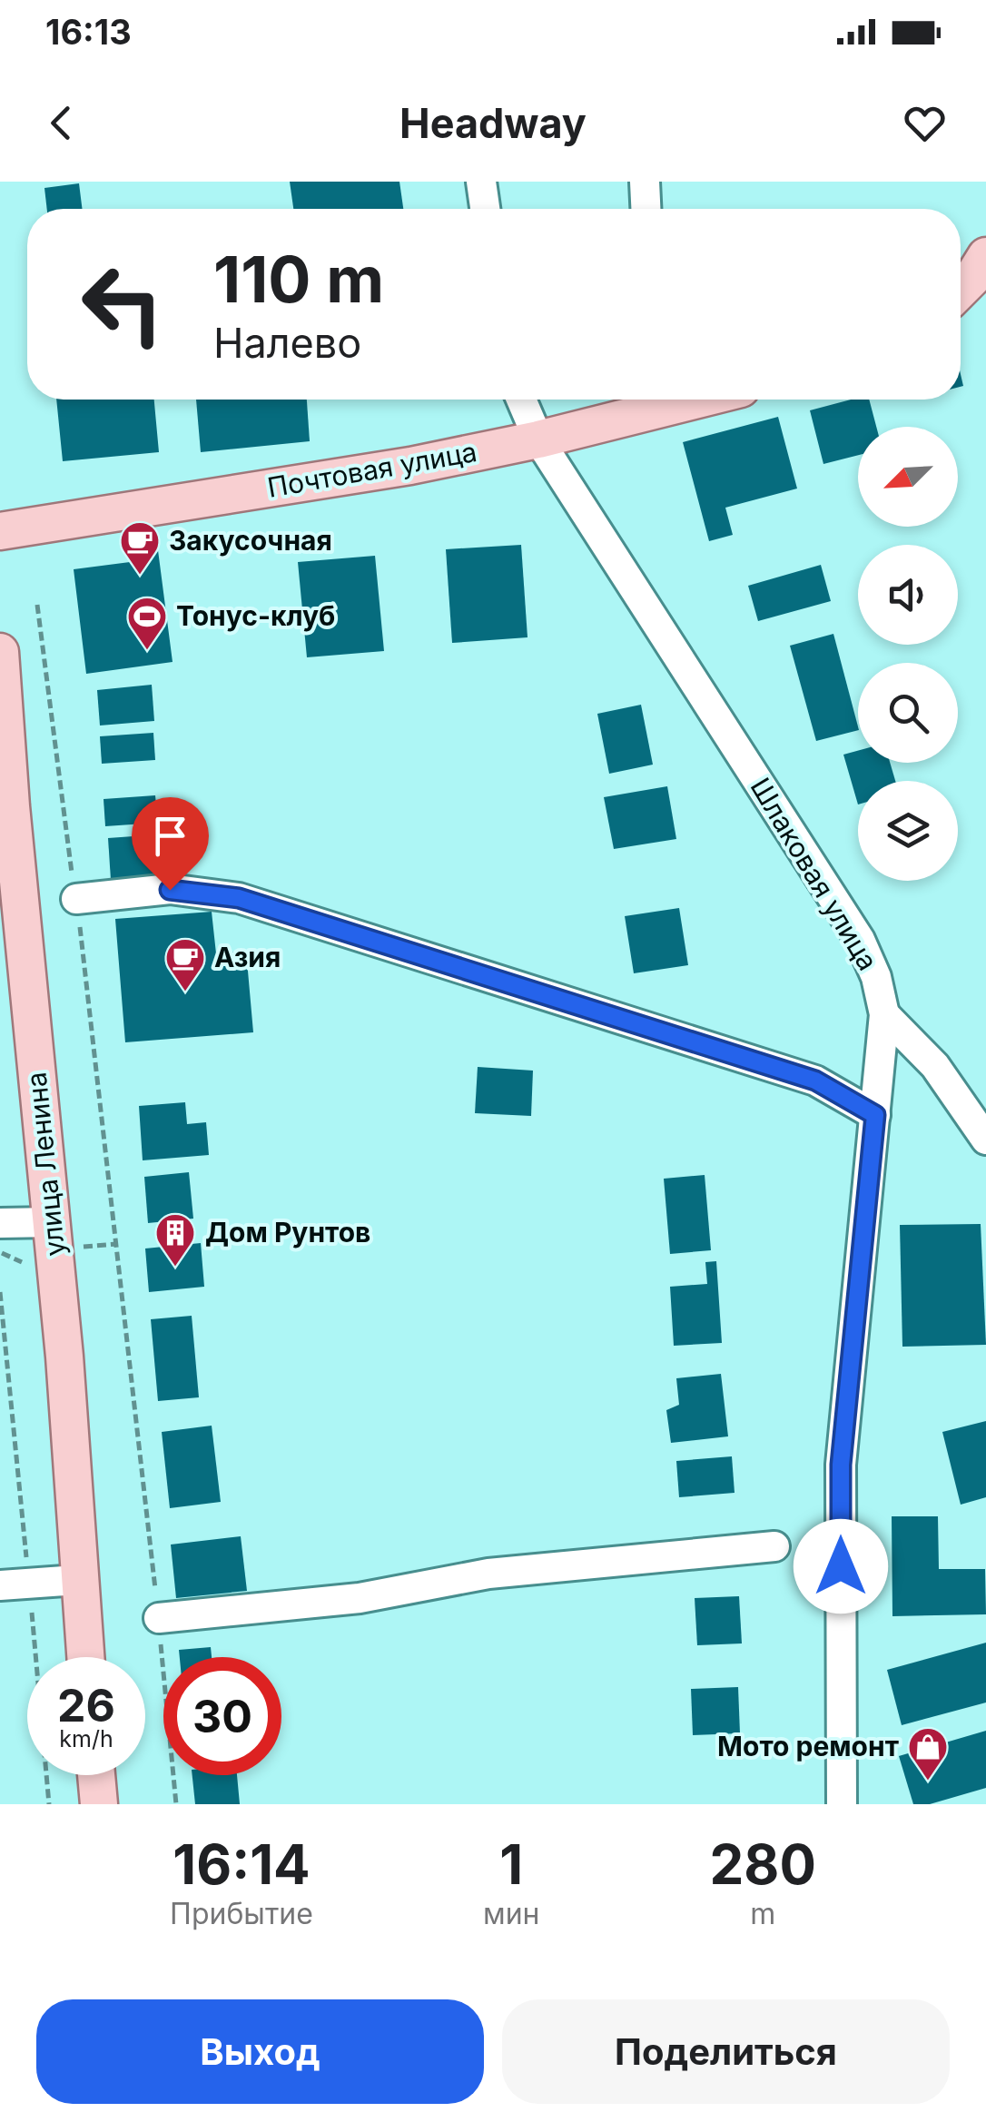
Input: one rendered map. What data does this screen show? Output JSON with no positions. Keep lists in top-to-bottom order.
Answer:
{
  "streets": {
    "main road": ["Почтовая улица", "улица Ленина"],
    "street": ["Шлаковая улица"]
  },
  "crossings": [
    ["Почтовая улица", "Шлаковая улица"]
  ],
  "places": {
    "cafe": ["Закусочная", "Азия"],
    "sports": ["Тонус-клуб"],
    "building": ["Дом Рунтов"],
    "shop": ["Мото ремонт"]
  },
  "north": "bottom left",
  "page": {
    "status": "16:13",
    "header": "Headway",
    "turn": ["110 m", "Налево"],
    "speed": "26 km/h",
    "limit": "30",
    "eta": [
      "16:14",
      "Прибытие",
      "1",
      "мин",
      "280",
      "m"
    ],
    "buttons": ["Выход", "Поделиться"]
  }
}
